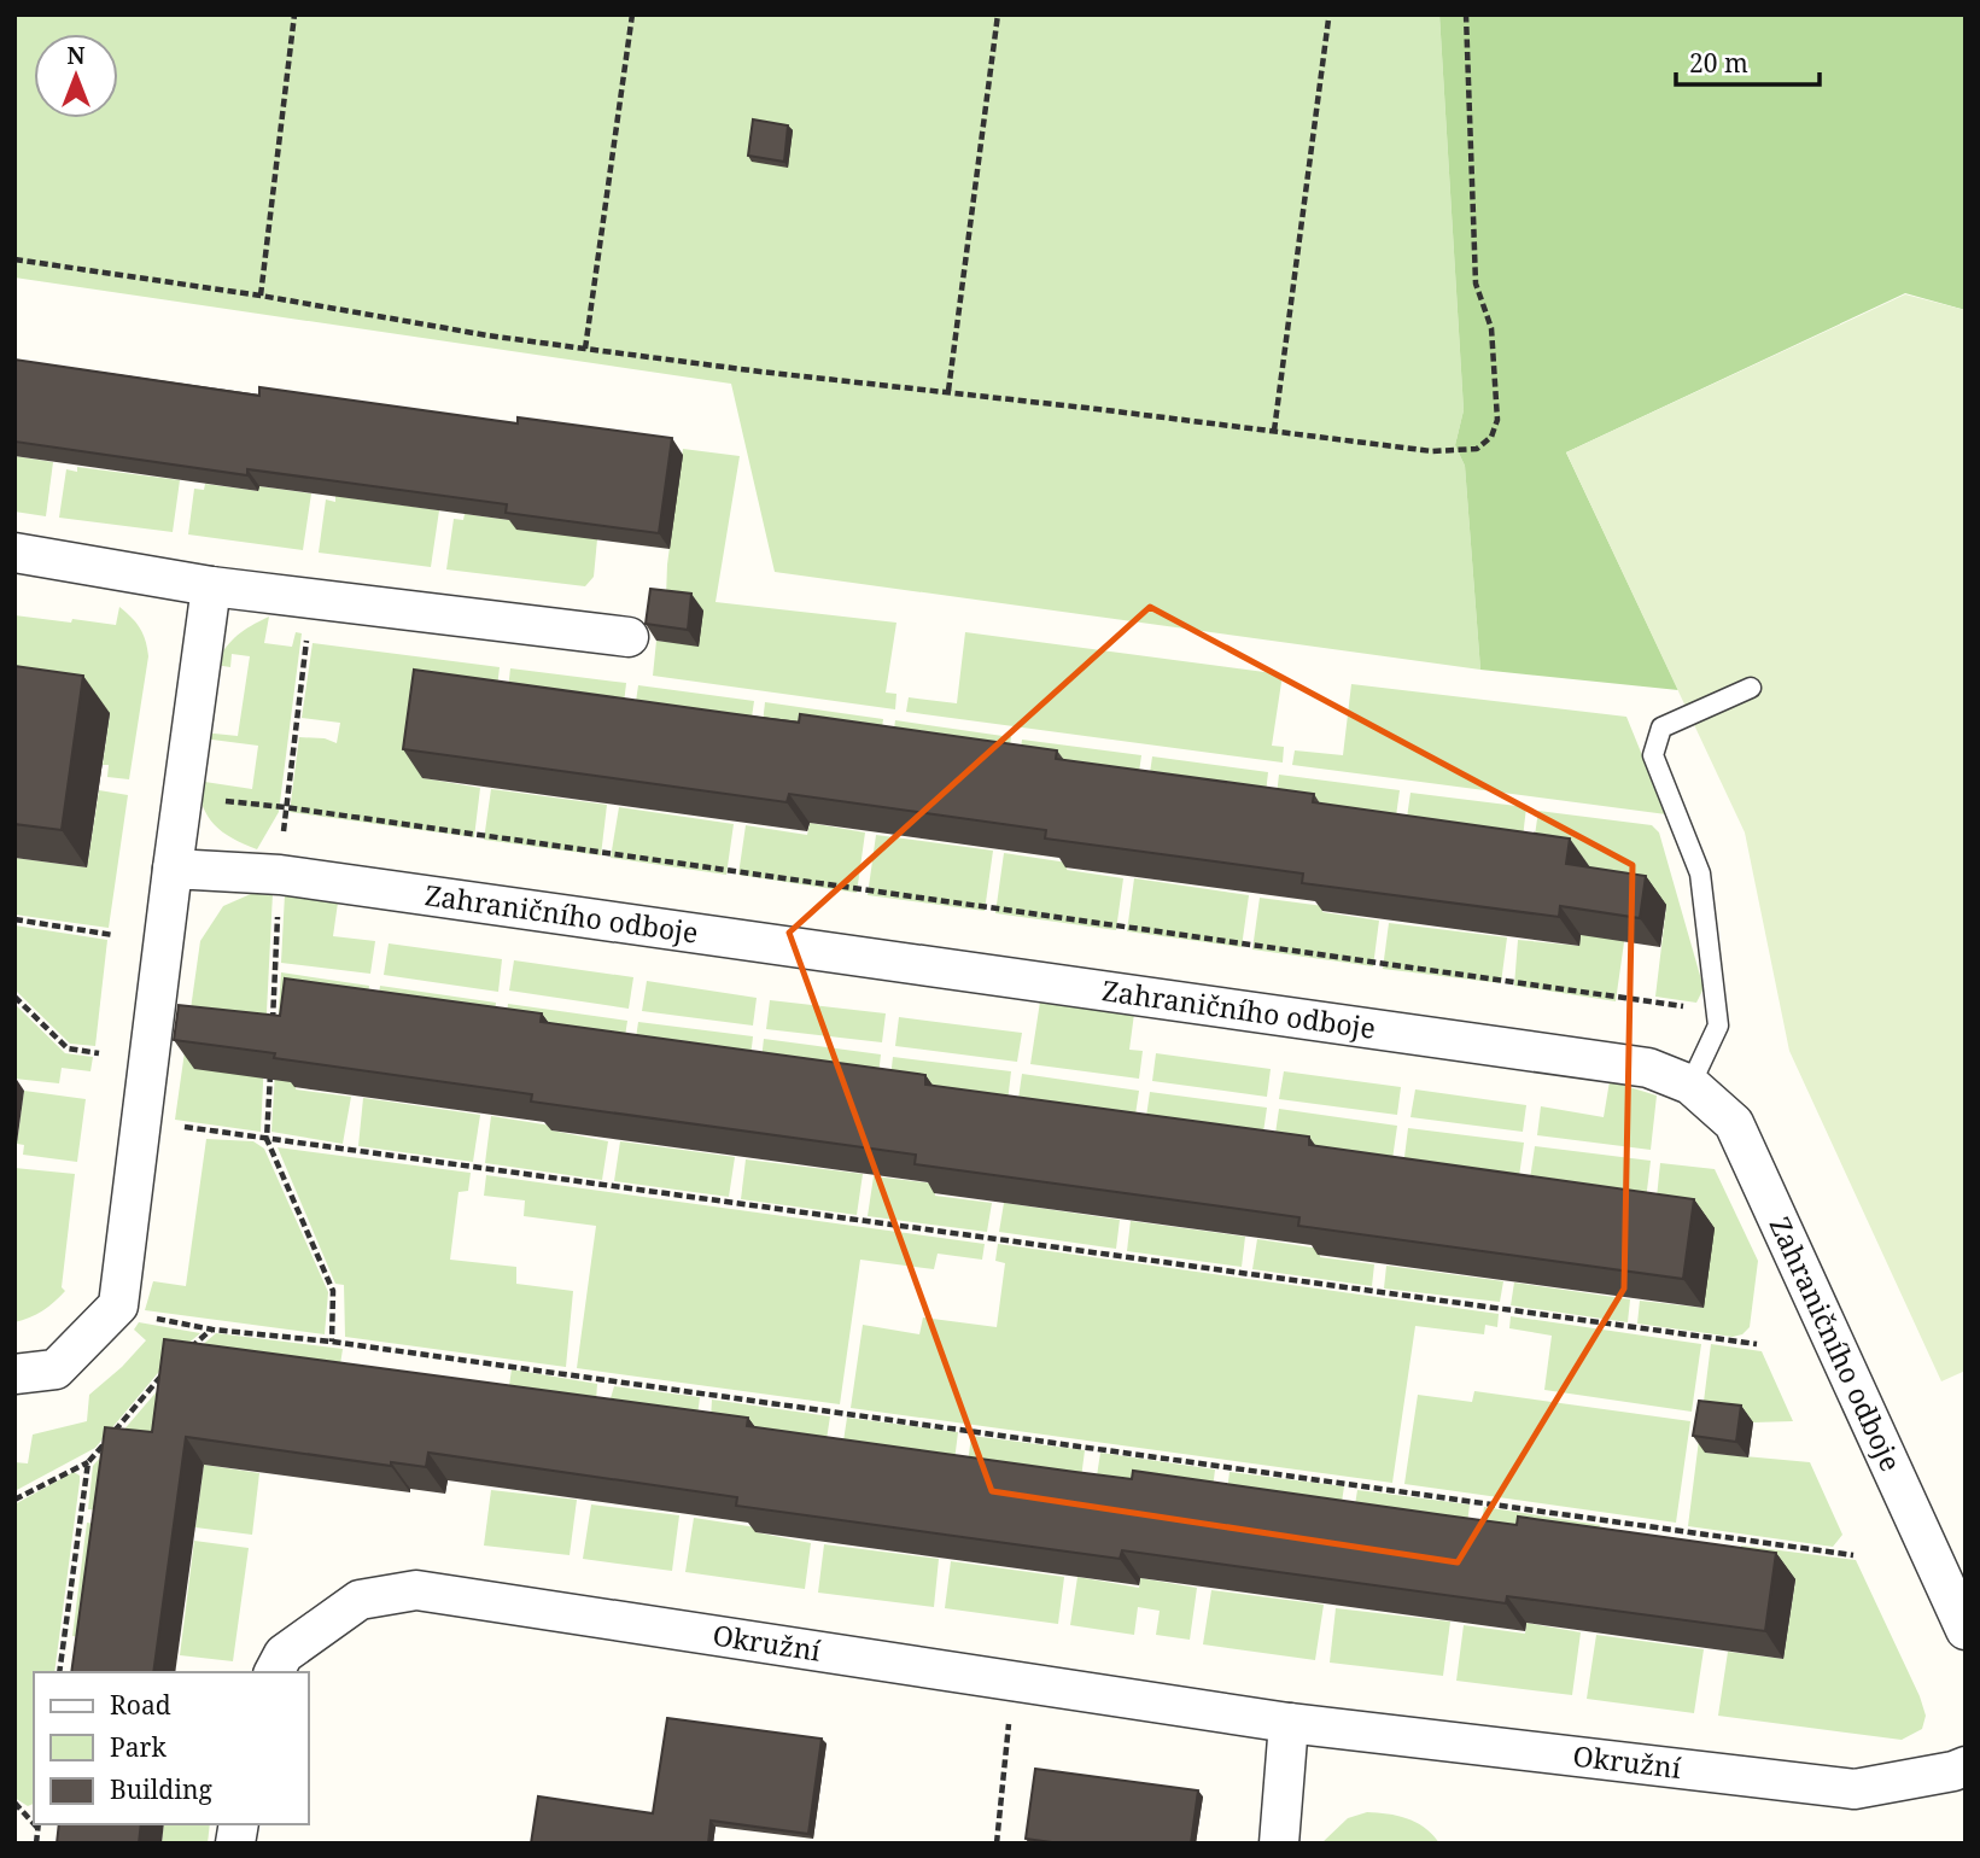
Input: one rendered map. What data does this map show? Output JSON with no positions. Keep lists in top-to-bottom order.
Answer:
{
  "streets": {
    "street": ["Zahraničního odboje", "Okružní"]
  },
  "legend": ["Road", "Park", "Building"],
  "scale_bar": "20 m",
  "north": "top"
}
